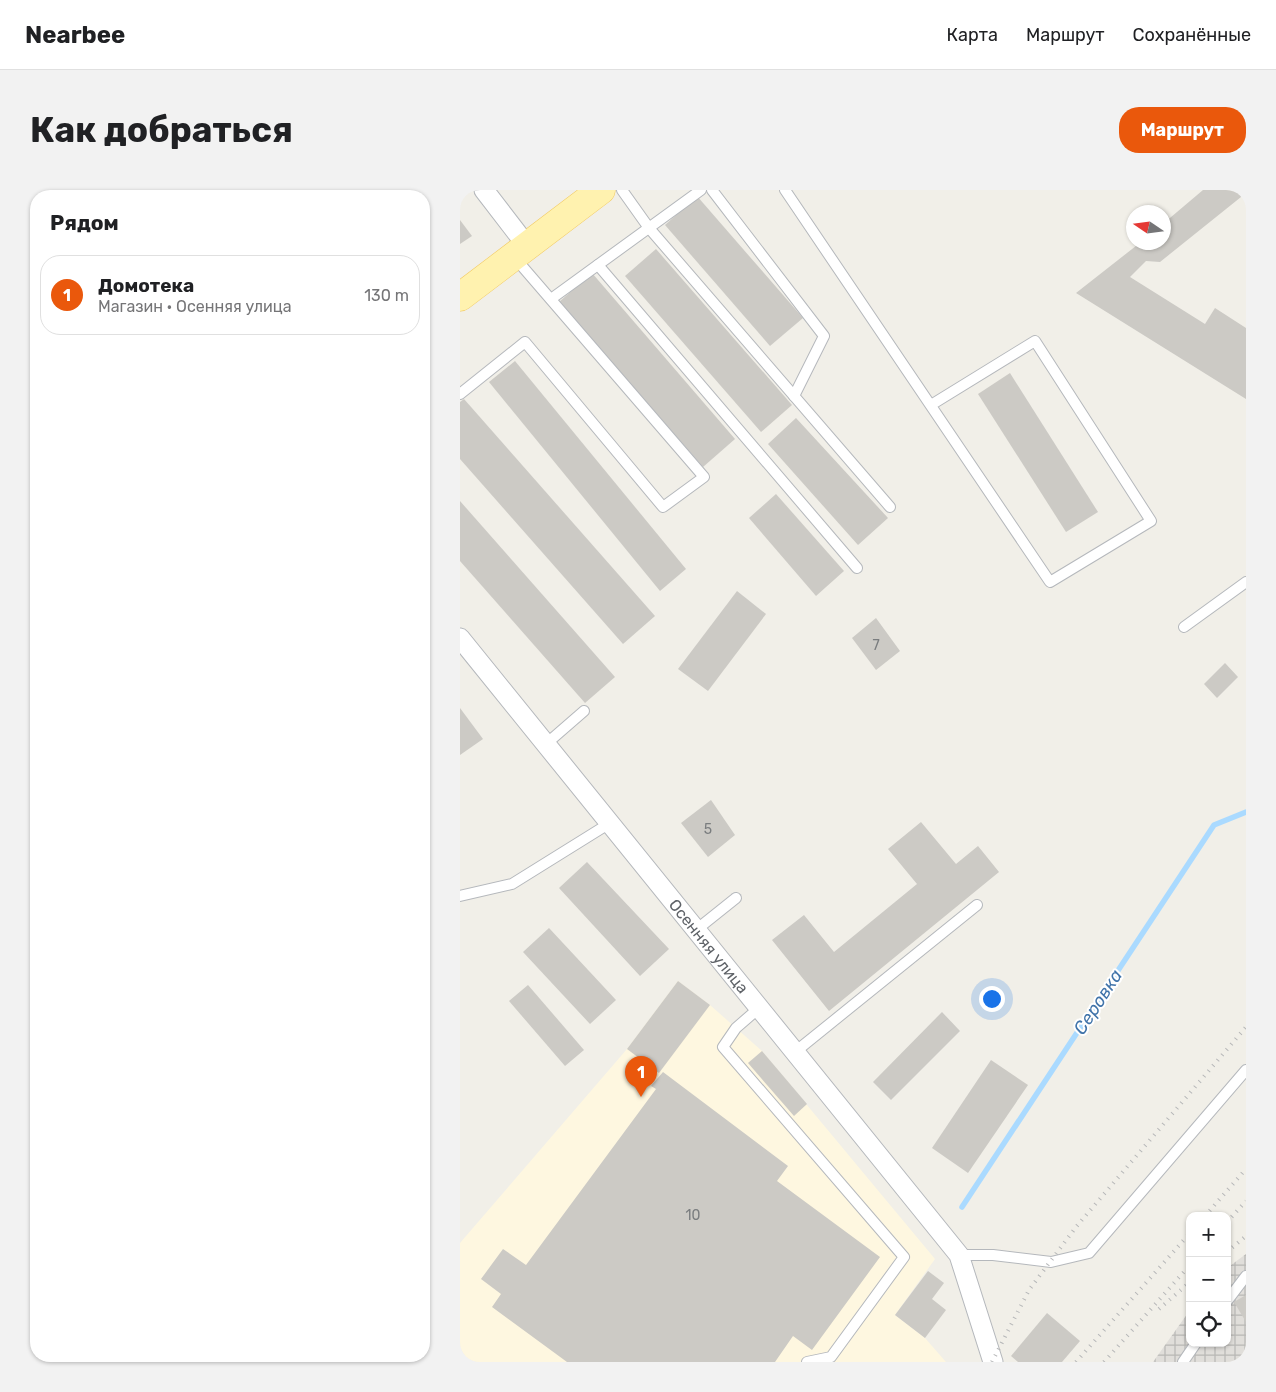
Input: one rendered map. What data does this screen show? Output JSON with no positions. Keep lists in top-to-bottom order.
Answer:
{
  "streets": {
    "street": ["Осенняя улица"]
  },
  "water": ["Серовка"],
  "house_numbers": ["7", "5", "10"],
  "north": "left",
  "page": {
    "header": "Nearbee",
    "nav": ["Карта", "Маршрут", "Сохранённые"],
    "buttons": "Маршрут",
    "title": "Как добраться",
    "heading": "Рядом",
    "list": [
      {
        "mark": "1",
        "name": "Домотека",
        "note": "Магазин · Осенняя улица",
        "value": "130 m"
      }
    ],
    "pins": "1",
    "map_buttons": ["+", "−"]
  }
}
